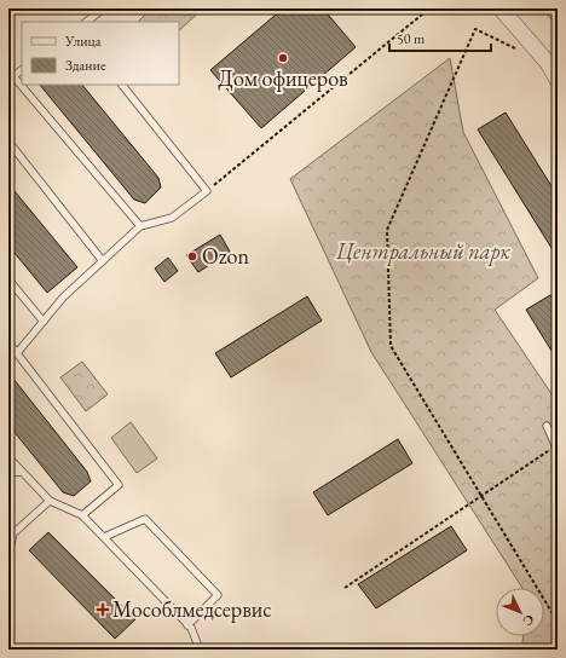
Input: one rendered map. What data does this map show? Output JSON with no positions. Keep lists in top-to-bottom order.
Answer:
{
  "parks": ["Центральный парк"],
  "places": {
    "other": ["Дом офицеров", "Ozon"],
    "health": ["Мособлмедсервис"]
  },
  "legend": ["Улица", "Здание"],
  "scale_bar": "50 m",
  "north": "bottom right"
}
